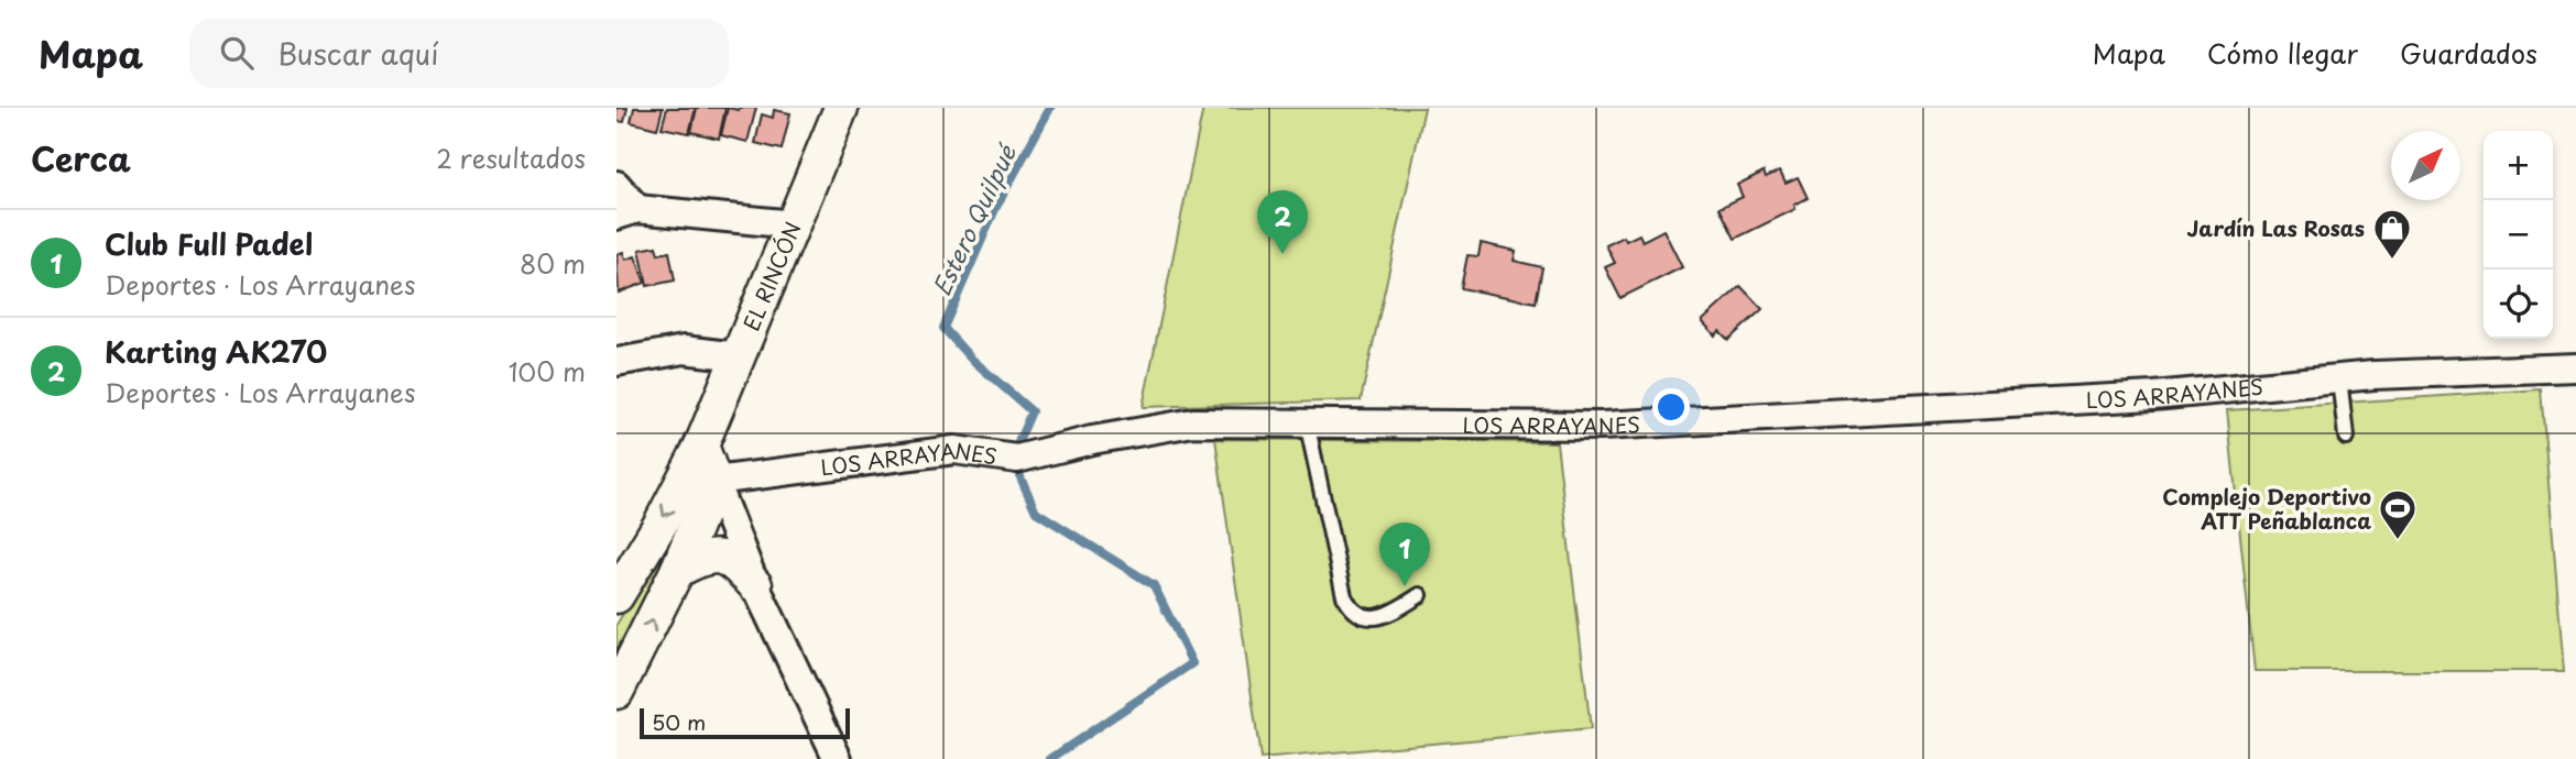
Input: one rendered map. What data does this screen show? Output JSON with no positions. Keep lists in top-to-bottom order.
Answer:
{
  "streets": {
    "street": ["EL RINCÓN", "LOS ARRAYANES"]
  },
  "water": ["Estero Quilpué"],
  "places": {
    "shop": ["Jardín Las Rosas"],
    "sports": ["Complejo Deportivo ATT Peñablanca"]
  },
  "scale_bar": "50 m",
  "north": "top right",
  "page": {
    "header": "Mapa",
    "search": "Buscar aquí",
    "nav": ["Mapa", "Cómo llegar", "Guardados"],
    "heading": ["Cerca", "2 resultados"],
    "map_buttons": ["+", "−"],
    "pins": ["2", "1"],
    "list": [
      {
        "mark": "1",
        "name": "Club Full Padel",
        "note": "Deportes · Los Arrayanes",
        "value": "80 m"
      },
      {
        "mark": "2",
        "name": "Karting AK270",
        "note": "Deportes · Los Arrayanes",
        "value": "100 m"
      }
    ],
    "scale": "50 m"
  }
}
